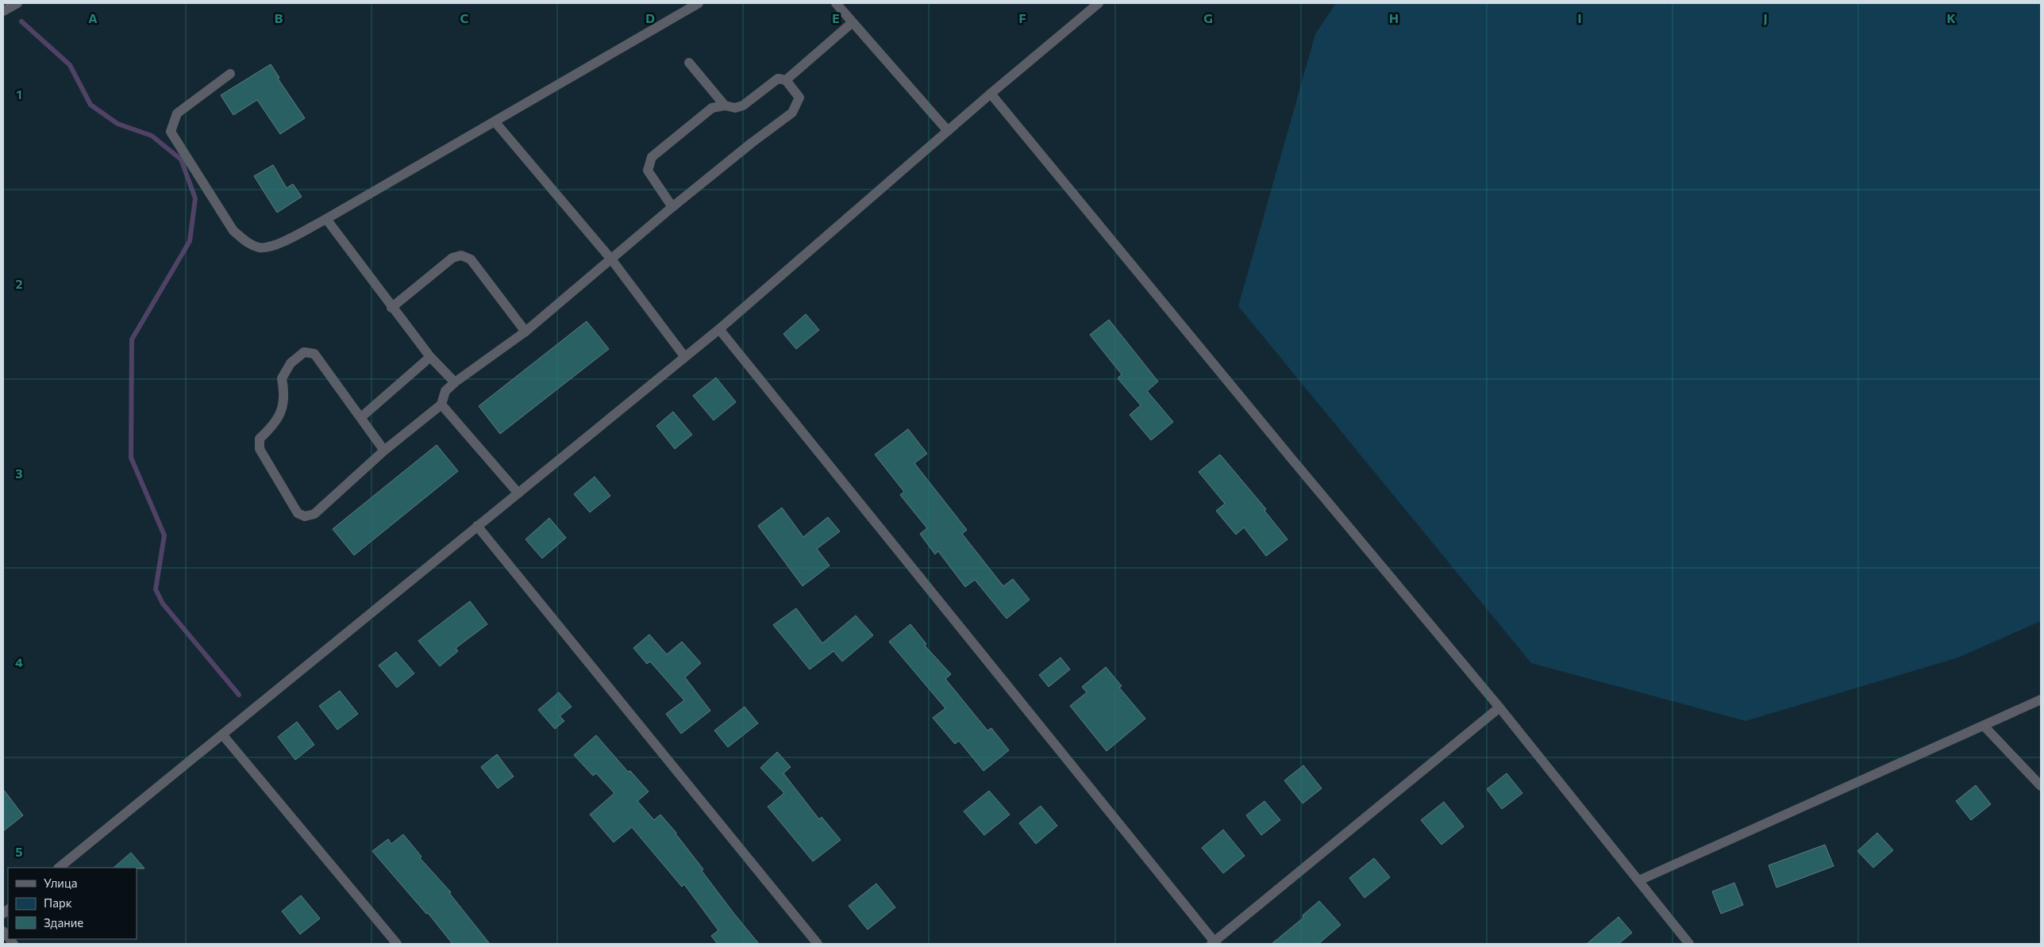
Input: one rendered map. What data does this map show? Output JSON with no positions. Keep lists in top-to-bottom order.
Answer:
{
  "legend": ["Улица", "Парк", "Здание"],
  "grid": {
    "columns": [
      "A",
      "B",
      "C",
      "D",
      "E",
      "F",
      "G",
      "H",
      "I",
      "J",
      "K"
    ],
    "rows": [
      "1",
      "2",
      "3",
      "4",
      "5"
    ]
  }
}
